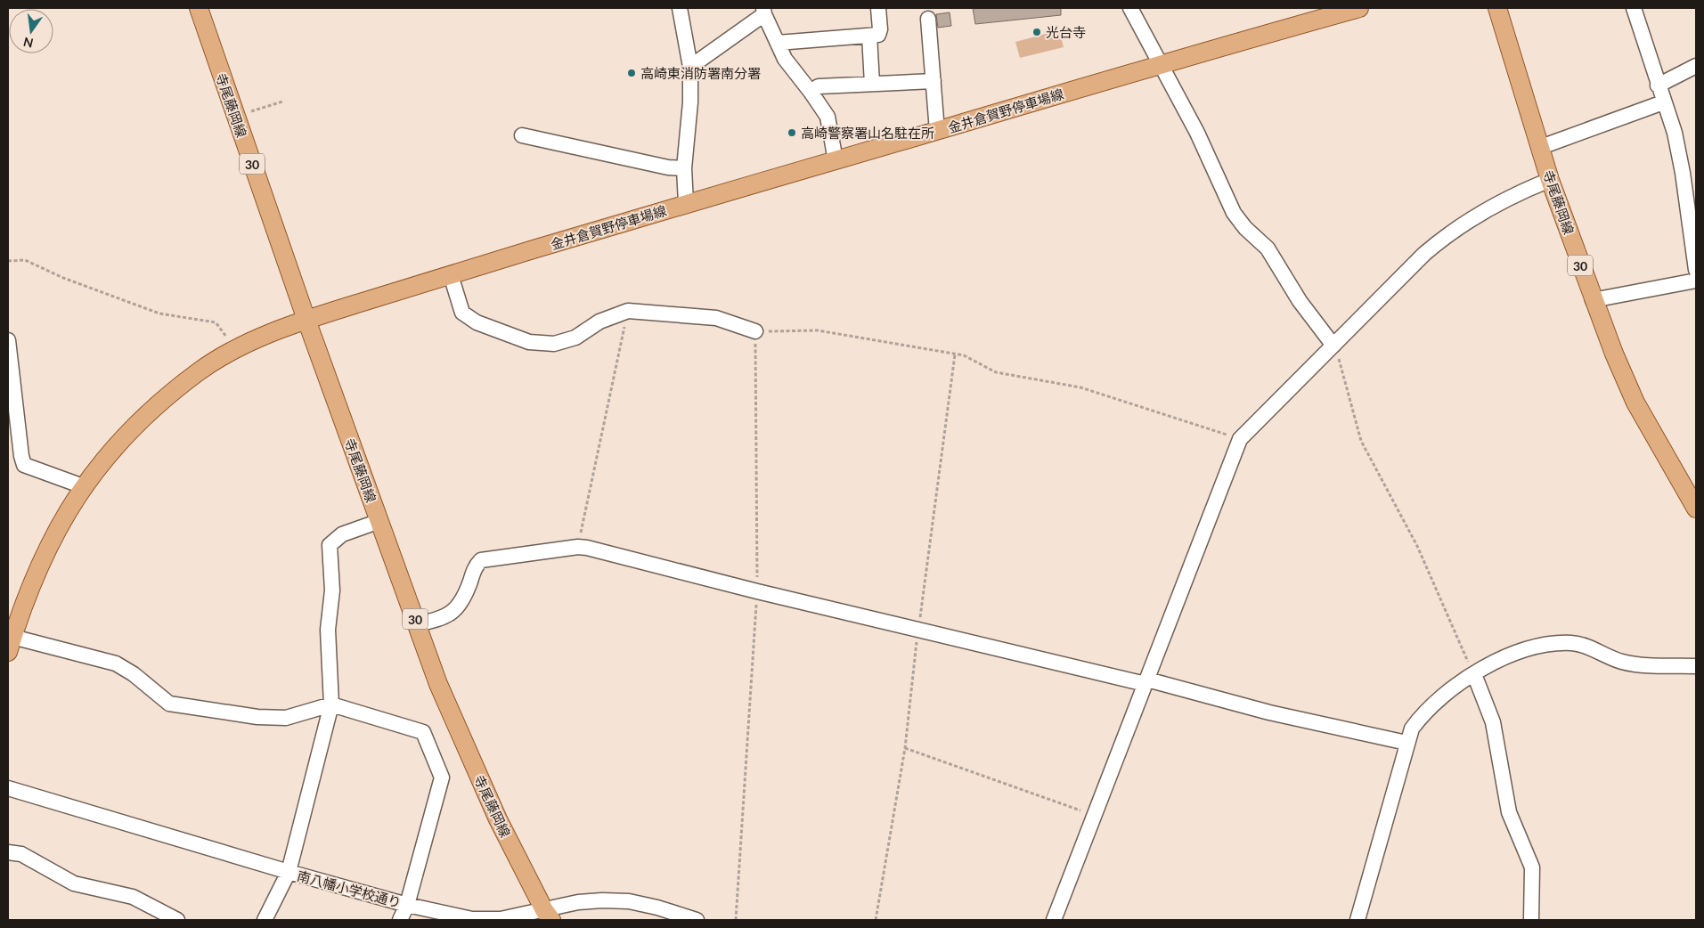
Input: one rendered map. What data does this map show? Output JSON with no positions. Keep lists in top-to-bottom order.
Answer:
{
  "streets": {
    "main road": ["寺尾藤岡線", "金井倉賀野停車場線", "30"],
    "street": ["南八幡小学校通り"]
  },
  "crossings": [
    ["寺尾藤岡線", "金井倉賀野停車場線"],
    ["寺尾藤岡線", "南八幡小学校通り"]
  ],
  "places": ["光台寺", "高崎東消防署南分署", "高崎警察署山名駐在所"],
  "north": "bottom"
}
